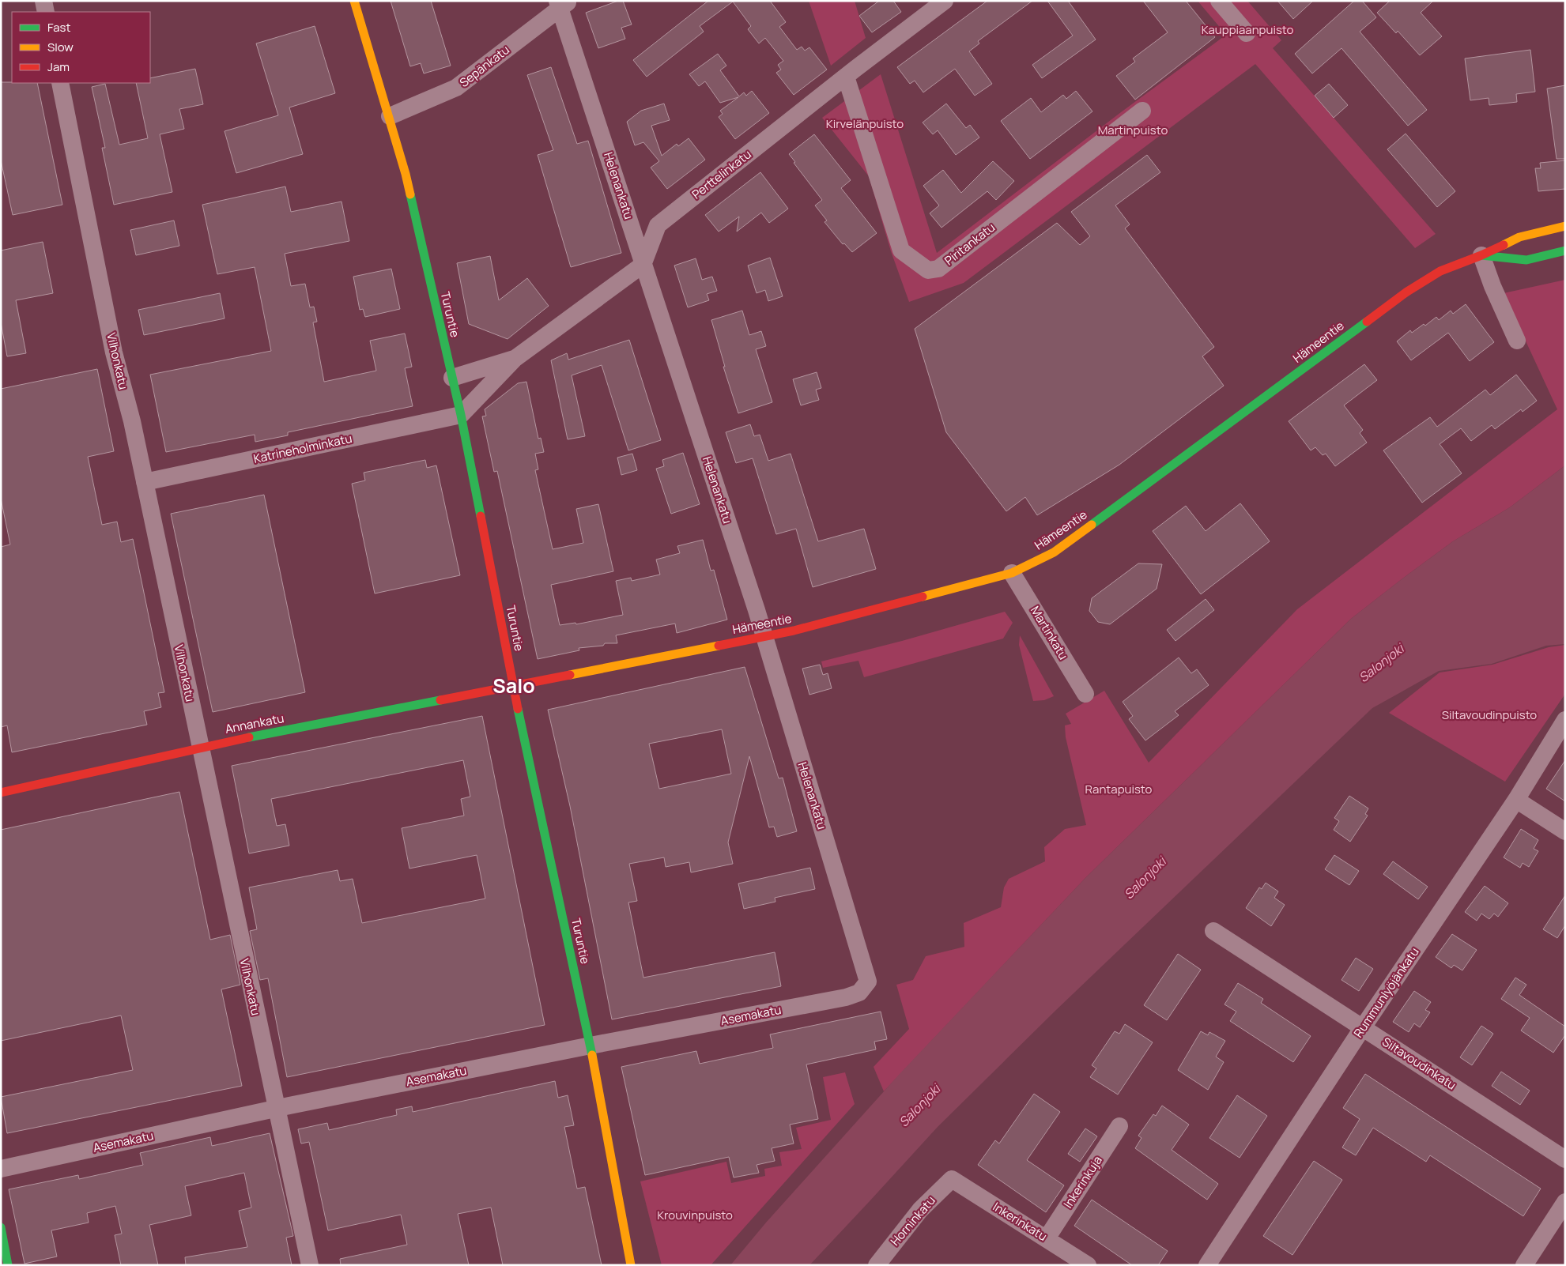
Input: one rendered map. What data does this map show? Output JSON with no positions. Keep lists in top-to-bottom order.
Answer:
{
  "streets": {
    "main road": ["Turuntie", "Hämeentie", "Annankatu"],
    "street": [
      "Sepänkatu",
      "Perttelinkatu",
      "Helenankatu",
      "Piritankatu",
      "Vilhonkatu",
      "Katrineholminkatu",
      "Martinkatu",
      "Rummunlyöjänkatu",
      "Asemakatu",
      "Siltavoudinkatu",
      "Inkerinkuja",
      "Horninkatu",
      "Inkerinkatu"
    ]
  },
  "crossings": [
    ["Sepänkatu", "Helenankatu"],
    ["Sepänkatu", "Turuntie"],
    ["Perttelinkatu", "Helenankatu"],
    ["Perttelinkatu", "Piritankatu"],
    ["Helenankatu", "Hämeentie"],
    ["Helenankatu", "Asemakatu"],
    ["Turuntie", "Hämeentie"],
    ["Turuntie", "Katrineholminkatu"],
    ["Turuntie", "Annankatu"],
    ["Turuntie", "Asemakatu"],
    ["Hämeentie", "Martinkatu"],
    ["Hämeentie", "Annankatu"],
    ["Vilhonkatu", "Katrineholminkatu"],
    ["Vilhonkatu", "Annankatu"],
    ["Vilhonkatu", "Asemakatu"],
    ["Rummunlyöjänkatu", "Siltavoudinkatu"],
    ["Inkerinkuja", "Inkerinkatu"],
    ["Horninkatu", "Inkerinkatu"]
  ],
  "districts": ["Salo"],
  "water": ["Salonjoki"],
  "parks": [
    "Kauppiaanpuisto",
    "Kirvelänpuisto",
    "Martinpuisto",
    "Siltavoudinpuisto",
    "Rantapuisto",
    "Krouvinpuisto"
  ],
  "legend": ["Fast", "Slow", "Jam"]
}
